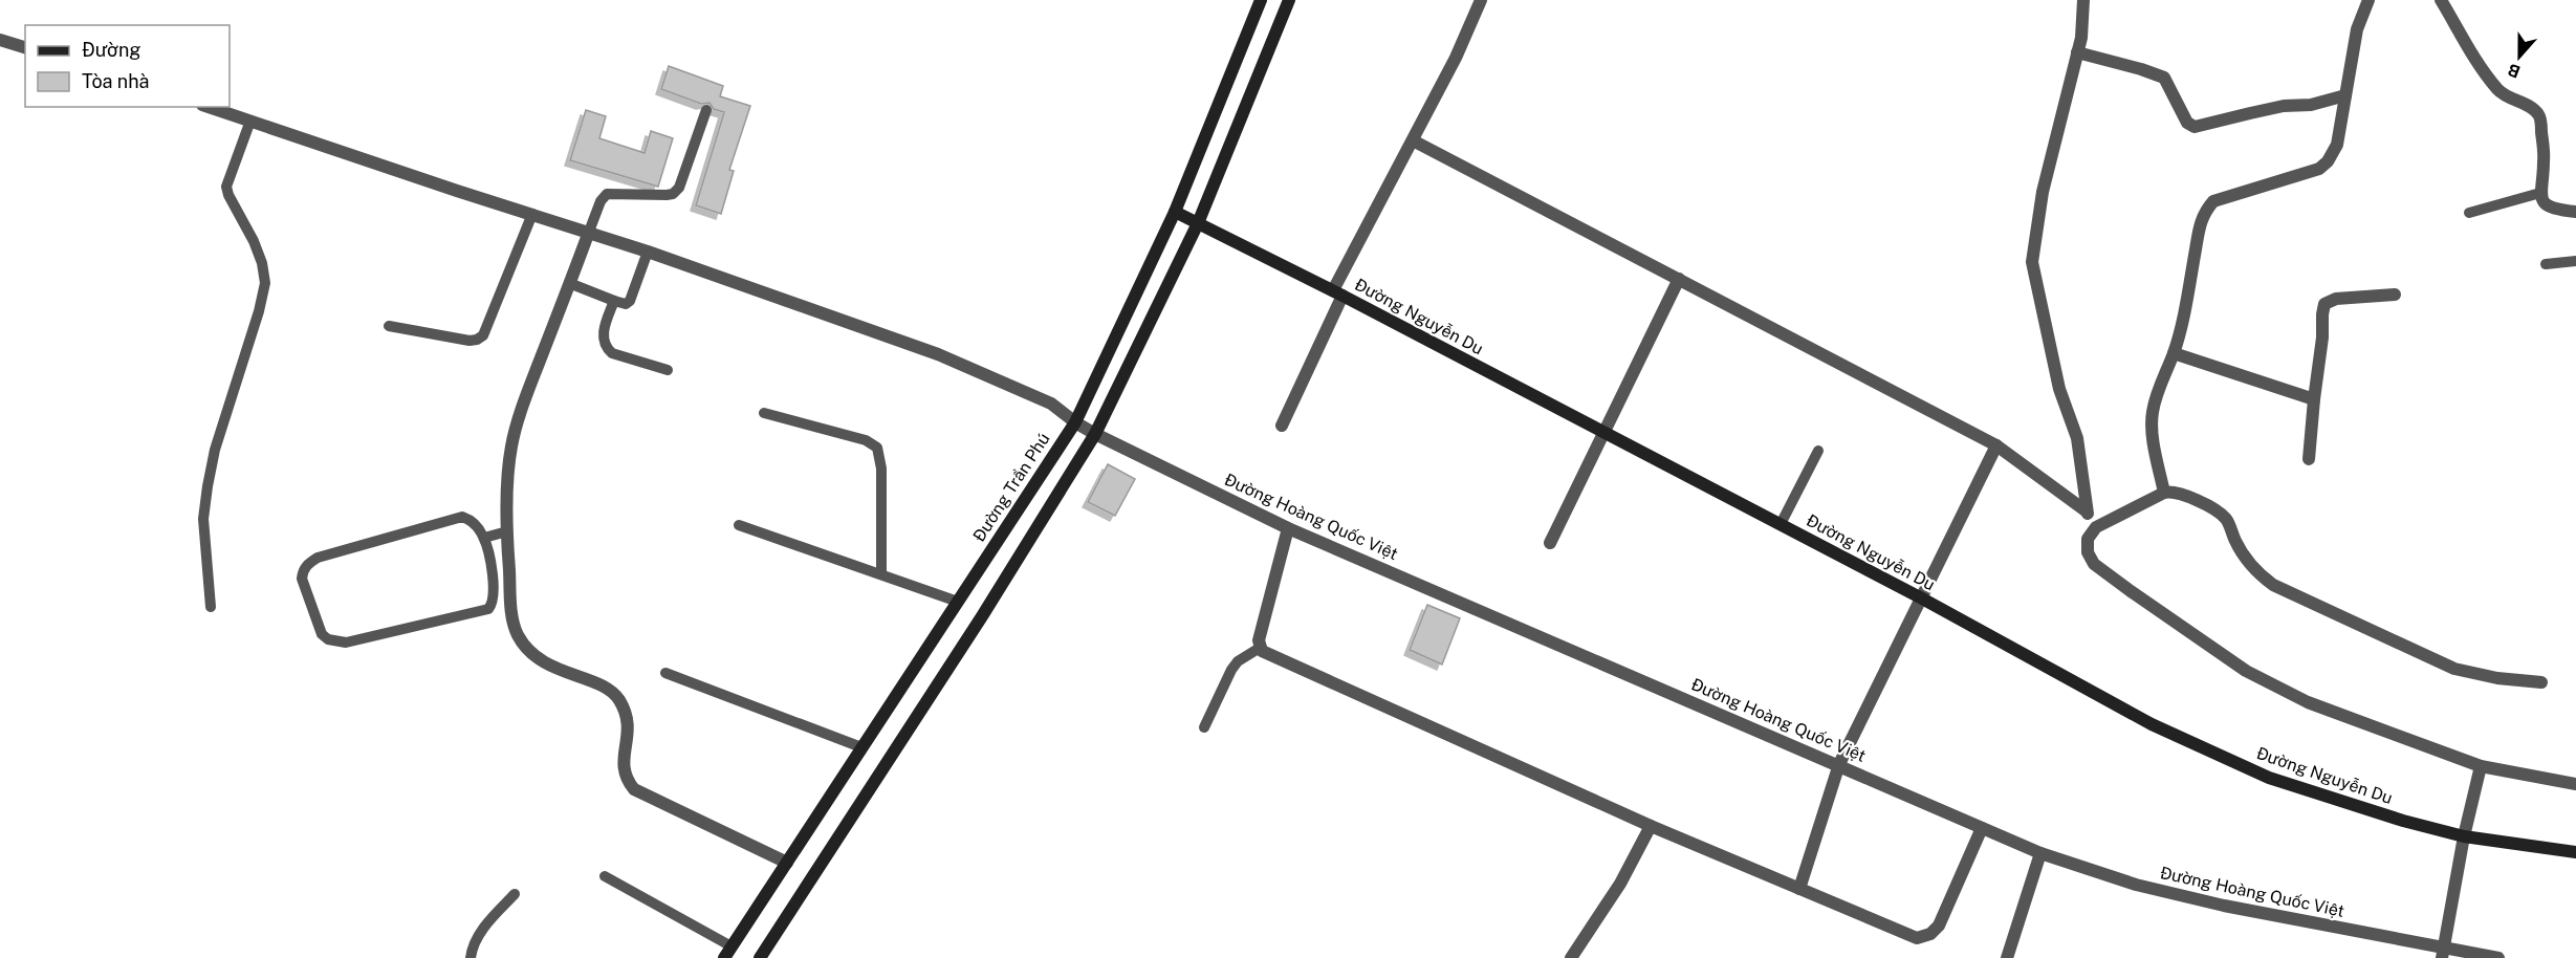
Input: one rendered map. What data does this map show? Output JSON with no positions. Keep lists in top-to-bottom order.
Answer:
{
  "streets": {
    "main road": ["Đường Nguyễn Du", "Đường Trần Phú"],
    "street": ["Đường Hoàng Quốc Việt"]
  },
  "crossings": [
    ["Đường Nguyễn Du", "Đường Trần Phú"],
    ["Đường Trần Phú", "Đường Hoàng Quốc Việt"]
  ],
  "legend": ["Đường", "Tòa nhà"],
  "north": "bottom"
}
